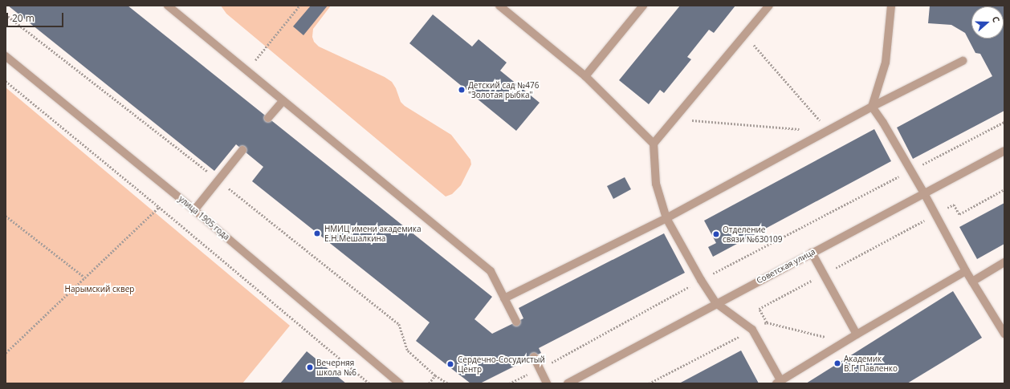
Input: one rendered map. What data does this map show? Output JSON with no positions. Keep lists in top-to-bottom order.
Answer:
{
  "streets": {
    "street": ["улица 1905 года", "Советская улица"]
  },
  "parks": ["Нарымский сквер"],
  "places": [
    "Детский сад №476 \"Золотая рыбка\"",
    "НМИЦ имени академика Е.Н.Мешалкина",
    "Отделение связи №630109",
    "Академик В.Г. Павленко",
    "Сердечно-Сосудистый Центр",
    "Вечерняя школа №6"
  ],
  "scale_bar": "20 m",
  "north": "right"
}
